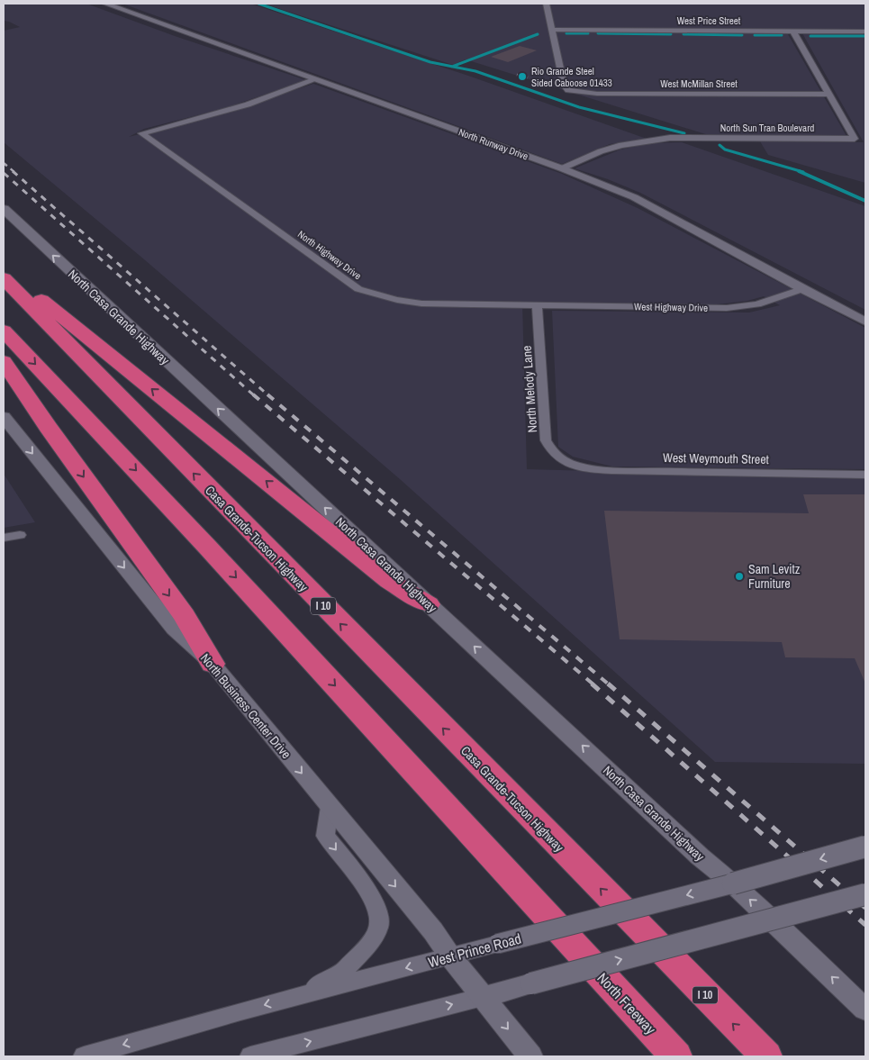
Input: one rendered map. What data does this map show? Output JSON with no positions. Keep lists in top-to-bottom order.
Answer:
{
  "streets": {
    "highway": ["Casa Grande-Tucson Highway", "I 10", "North Freeway"],
    "main road": ["North Casa Grande Highway", "North Business Center Drive", "West Prince Road"],
    "street": [
      "West Price Street",
      "West McMillan Street",
      "North Sun Tran Boulevard",
      "North Runway Drive",
      "North Highway Drive",
      "West Highway Drive",
      "North Melody Lane",
      "West Weymouth Street"
    ]
  },
  "crossings": [
    ["West Price Street", "West McMillan Street"],
    ["West Price Street", "North Sun Tran Boulevard"],
    ["West McMillan Street", "North Sun Tran Boulevard"],
    ["North Sun Tran Boulevard", "North Runway Drive"],
    ["North Runway Drive", "North Highway Drive"],
    ["North Runway Drive", "West Highway Drive"],
    ["North Highway Drive", "West Highway Drive"],
    ["North Highway Drive", "North Melody Lane"],
    ["West Highway Drive", "North Melody Lane"],
    ["North Casa Grande Highway", "West Prince Road"],
    ["North Melody Lane", "West Weymouth Street"],
    ["North Business Center Drive", "West Prince Road"]
  ],
  "one_way": ["North Casa Grande Highway", "North Business Center Drive"],
  "places": ["Rio Grande Steel Sided Caboose 01433", "Sam Levitz Furniture"]
}
